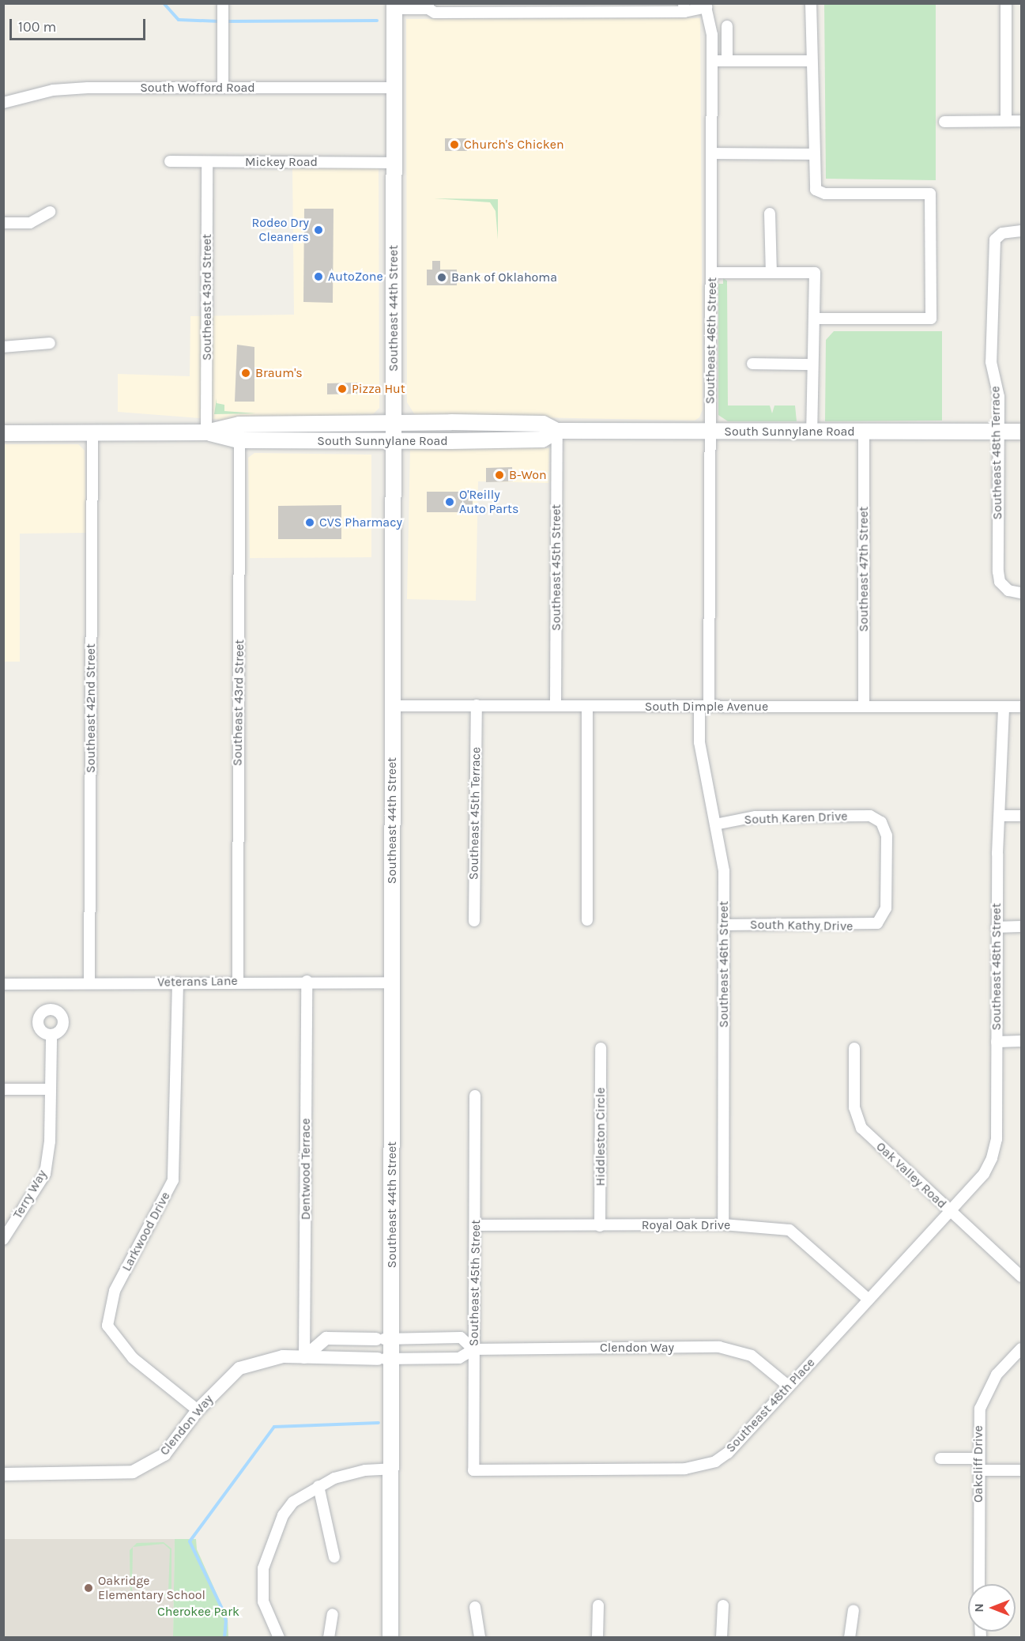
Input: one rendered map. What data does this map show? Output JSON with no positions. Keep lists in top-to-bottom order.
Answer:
{
  "streets": {
    "main road": ["Southeast 44th Street", "South Sunnylane Road"],
    "street": [
      "South Wofford Road",
      "Mickey Road",
      "Southeast 43rd Street",
      "Southeast 46th Street",
      "Southeast 48th Terrace",
      "Southeast 45th Street",
      "Southeast 47th Street",
      "South Dimple Avenue",
      "Southeast 42nd Street",
      "Southeast 45th Terrace",
      "South Karen Drive",
      "South Kathy Drive",
      "Southeast 48th Street",
      "Veterans Lane",
      "Hiddleston Circle",
      "Dentwood Terrace",
      "Oak Valley Road",
      "Terry Way",
      "Royal Oak Drive",
      "Larkwood Drive",
      "Clendon Way",
      "Southeast 48th Place",
      "Oakcliff Drive"
    ]
  },
  "crossings": [
    ["South Wofford Road", "Southeast 44th Street"],
    ["Mickey Road", "Southeast 43rd Street"],
    ["Mickey Road", "Southeast 44th Street"],
    ["Southeast 43rd Street", "South Sunnylane Road"],
    ["Southeast 43rd Street", "Veterans Lane"],
    ["Southeast 44th Street", "South Sunnylane Road"],
    ["Southeast 44th Street", "South Dimple Avenue"],
    ["Southeast 44th Street", "Veterans Lane"],
    ["Southeast 44th Street", "Clendon Way"],
    ["Southeast 46th Street", "South Sunnylane Road"],
    ["Southeast 46th Street", "South Dimple Avenue"],
    ["Southeast 46th Street", "South Karen Drive"],
    ["Southeast 46th Street", "South Kathy Drive"],
    ["Southeast 46th Street", "Royal Oak Drive"],
    ["South Sunnylane Road", "Southeast 48th Terrace"],
    ["South Sunnylane Road", "Southeast 45th Street"],
    ["South Sunnylane Road", "Southeast 47th Street"],
    ["South Sunnylane Road", "Southeast 42nd Street"],
    ["Southeast 45th Street", "South Dimple Avenue"],
    ["Southeast 45th Street", "Royal Oak Drive"],
    ["Southeast 45th Street", "Clendon Way"],
    ["Southeast 45th Street", "Southeast 48th Place"],
    ["Southeast 47th Street", "South Dimple Avenue"],
    ["South Dimple Avenue", "Southeast 45th Terrace"],
    ["South Dimple Avenue", "Southeast 48th Street"],
    ["Southeast 42nd Street", "Veterans Lane"],
    ["South Karen Drive", "South Kathy Drive"],
    ["Southeast 48th Street", "Oak Valley Road"],
    ["Southeast 48th Street", "Southeast 48th Place"],
    ["Veterans Lane", "Dentwood Terrace"],
    ["Veterans Lane", "Larkwood Drive"],
    ["Hiddleston Circle", "Royal Oak Drive"],
    ["Dentwood Terrace", "Clendon Way"],
    ["Oak Valley Road", "Southeast 48th Place"],
    ["Royal Oak Drive", "Southeast 48th Place"],
    ["Larkwood Drive", "Clendon Way"],
    ["Clendon Way", "Southeast 48th Place"]
  ],
  "parks": ["Cherokee Park"],
  "places": [
    "Church's Chicken",
    "Rodeo Dry Cleaners",
    "AutoZone",
    "Bank of Oklahoma",
    "Braum's",
    "Pizza Hut",
    "B-Won",
    "O'Reilly Auto Parts",
    "CVS Pharmacy",
    "Oakridge Elementary School"
  ],
  "scale_bar": "100 m",
  "north": "left"
}
